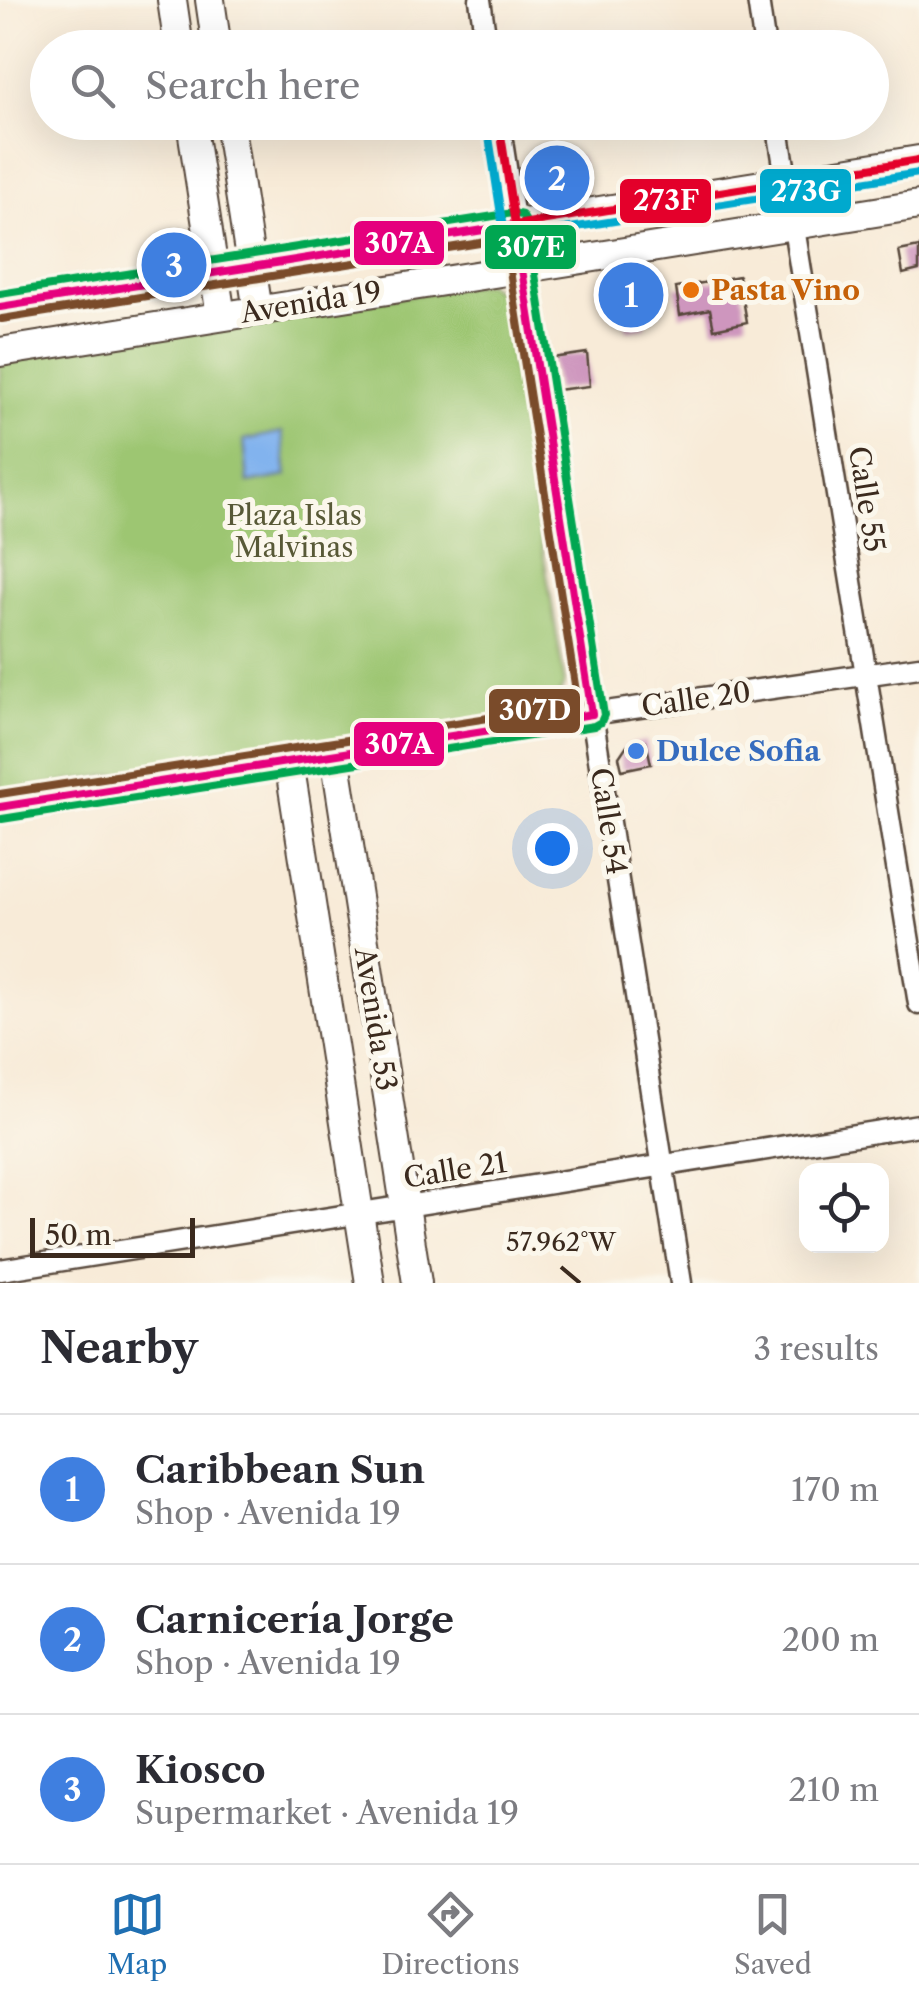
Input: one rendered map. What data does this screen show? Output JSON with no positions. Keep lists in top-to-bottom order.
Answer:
{
  "streets": {
    "street": [
      "Avenida 19",
      "Calle 55",
      "Calle 20",
      "Calle 54",
      "Avenida 53",
      "Calle 21"
    ]
  },
  "crossings": [
    ["Avenida 19", "Calle 55"],
    ["Avenida 19", "Calle 54"],
    ["Calle 55", "Calle 20"],
    ["Calle 20", "Calle 54"],
    ["Calle 20", "Avenida 53"],
    ["Calle 54", "Calle 21"],
    ["Avenida 53", "Calle 21"]
  ],
  "parks": ["Plaza Islas Malvinas"],
  "places": ["Pasta Vino", "Dulce Sofia"],
  "lines": [
    "transit line 273F",
    "transit line 273G",
    "transit line 307E",
    "transit line 307A",
    "transit line 307D"
  ],
  "scale_bar": "50 m",
  "page": {
    "search": "Search here",
    "pins": ["2", "3", "1"],
    "scale": "50 m",
    "heading": ["Nearby", "3 results"],
    "list": [
      {
        "mark": "1",
        "name": "Caribbean Sun",
        "note": "Shop · Avenida 19",
        "value": "170 m"
      },
      {
        "mark": "2",
        "name": "Carnicería Jorge",
        "note": "Shop · Avenida 19",
        "value": "200 m"
      },
      {
        "mark": "3",
        "name": "Kiosco",
        "note": "Supermarket · Avenida 19",
        "value": "210 m"
      }
    ],
    "nav": ["Map", "Directions", "Saved"]
  },
  "coordinates": ["57.962°W"]
}
